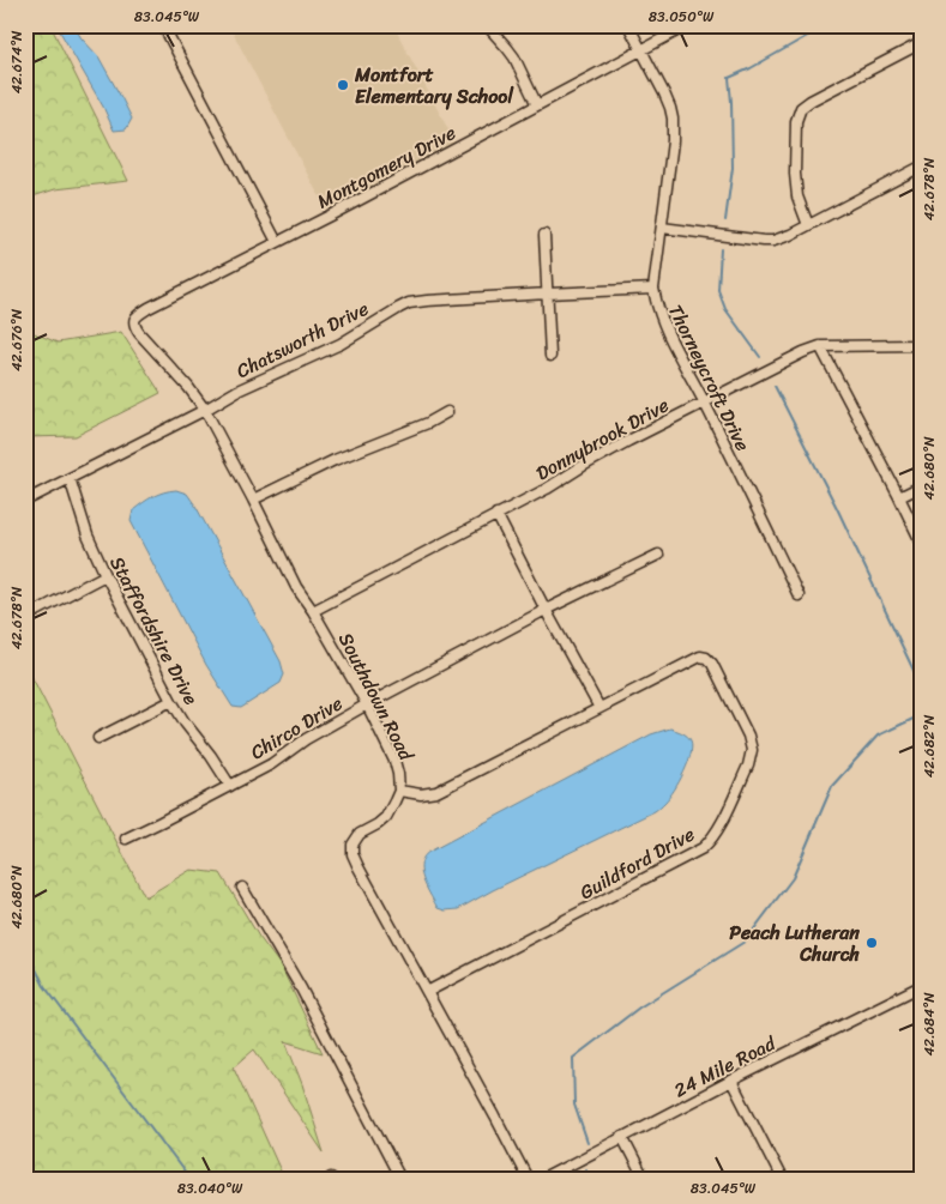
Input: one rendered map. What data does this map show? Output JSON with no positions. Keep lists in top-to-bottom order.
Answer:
{
  "streets": {
    "street": [
      "Montgomery Drive",
      "Chatsworth Drive",
      "Thorneycroft Drive",
      "Donnybrook Drive",
      "Staffordshire Drive",
      "Southdown Road",
      "Chirco Drive",
      "Guildford Drive",
      "24 Mile Road"
    ]
  },
  "crossings": [
    ["Montgomery Drive", "Thorneycroft Drive"],
    ["Montgomery Drive", "Southdown Road"],
    ["Chatsworth Drive", "Thorneycroft Drive"],
    ["Chatsworth Drive", "Staffordshire Drive"],
    ["Chatsworth Drive", "Southdown Road"],
    ["Thorneycroft Drive", "Donnybrook Drive"],
    ["Donnybrook Drive", "Southdown Road"],
    ["Staffordshire Drive", "Chirco Drive"],
    ["Southdown Road", "Chirco Drive"],
    ["Southdown Road", "Guildford Drive"]
  ],
  "places": ["Montfort Elementary School", "Peach Lutheran Church"],
  "coordinates": [
    "83.045°W",
    "83.050°W",
    "42.674°N",
    "42.678°N",
    "42.676°N",
    "42.680°N",
    "42.682°N",
    "42.684°N",
    "83.040°W"
  ]
}
